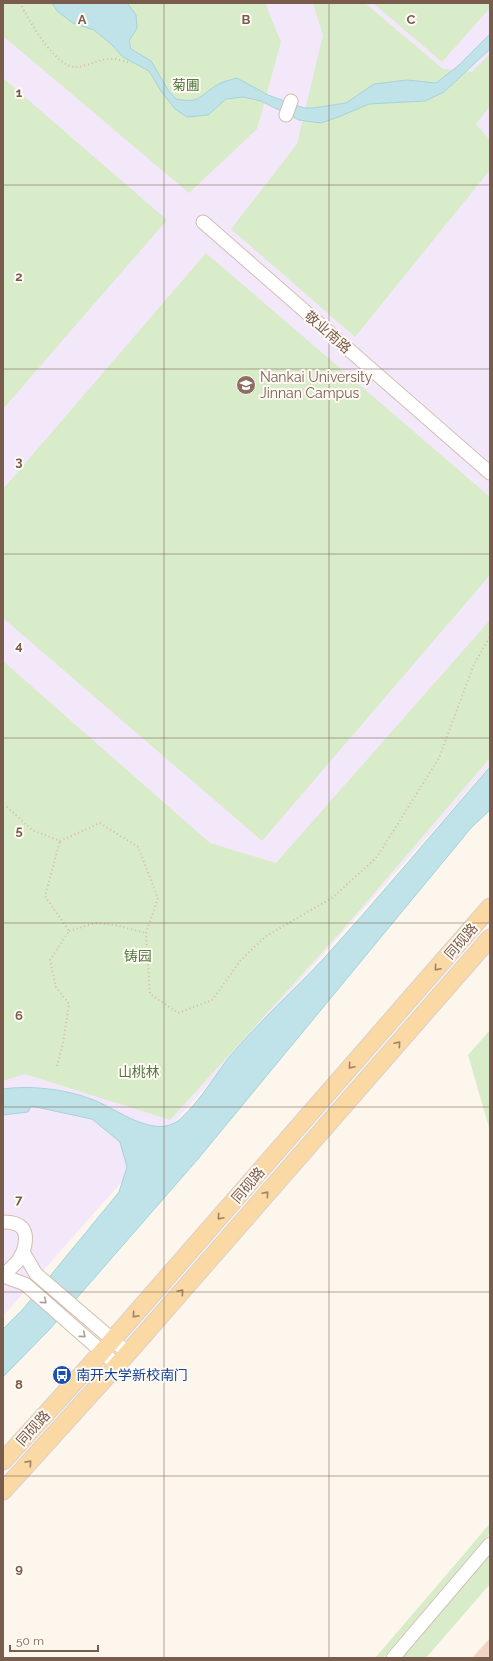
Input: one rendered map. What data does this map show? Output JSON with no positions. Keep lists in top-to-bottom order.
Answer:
{
  "streets": {
    "main road": ["同砚路"],
    "street": ["敬业南路"]
  },
  "parks": ["菊圃", "铸园", "山桃林"],
  "places": {
    "school or university": ["Nankai University Jinnan Campus"],
    "bus stop": ["南开大学新校南门"]
  },
  "scale_bar": "50 m",
  "grid": {
    "columns": ["A", "B", "C"],
    "rows": [
      "1",
      "2",
      "3",
      "4",
      "5",
      "6",
      "7",
      "8",
      "9"
    ]
  }
}
